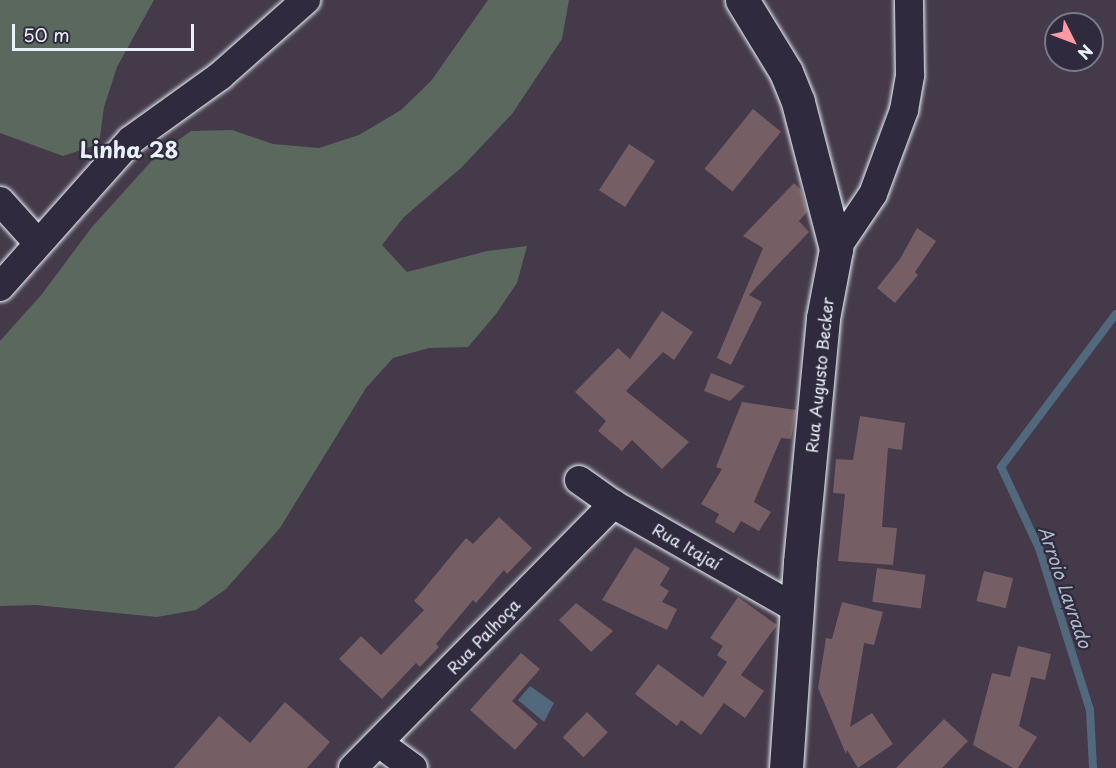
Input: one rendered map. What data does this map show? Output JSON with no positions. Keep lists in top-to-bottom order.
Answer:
{
  "streets": {
    "main road": ["Rua Augusto Becker"],
    "street": ["Rua Itajaí", "Rua Palhoça"]
  },
  "crossings": [
    ["Rua Augusto Becker", "Rua Itajaí"],
    ["Rua Itajaí", "Rua Palhoça"]
  ],
  "districts": ["Linha 28"],
  "water": ["Arroio Lavrado"],
  "scale_bar": "50 m",
  "north": "bottom right"
}
